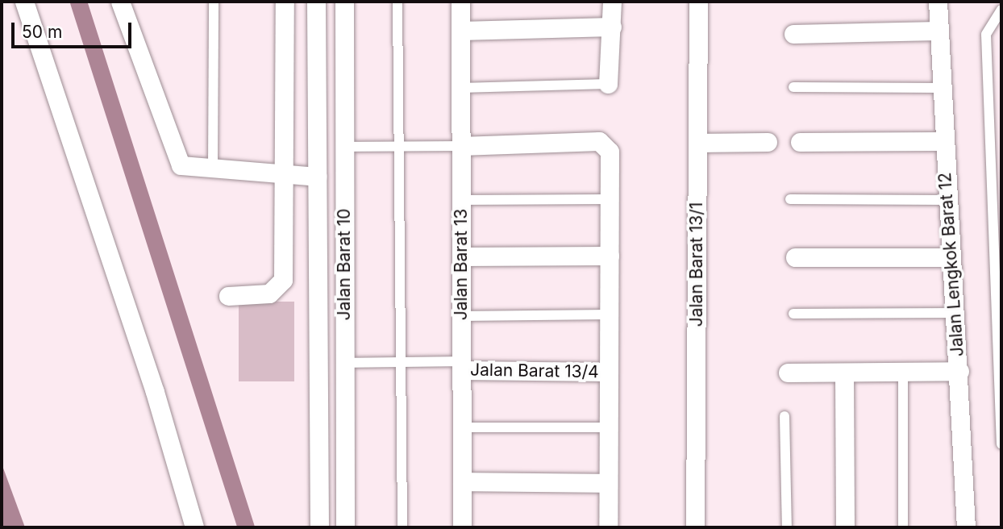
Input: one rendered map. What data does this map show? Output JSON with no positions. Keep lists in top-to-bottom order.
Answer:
{
  "streets": {
    "street": [
      "Jalan Barat 10",
      "Jalan Barat 13",
      "Jalan Barat 13/1",
      "Jalan Lengkok Barat 12",
      "Jalan Barat 13/4"
    ]
  },
  "crossings": [
    ["Jalan Barat 13", "Jalan Barat 13/4"]
  ],
  "scale_bar": "50 m"
}
